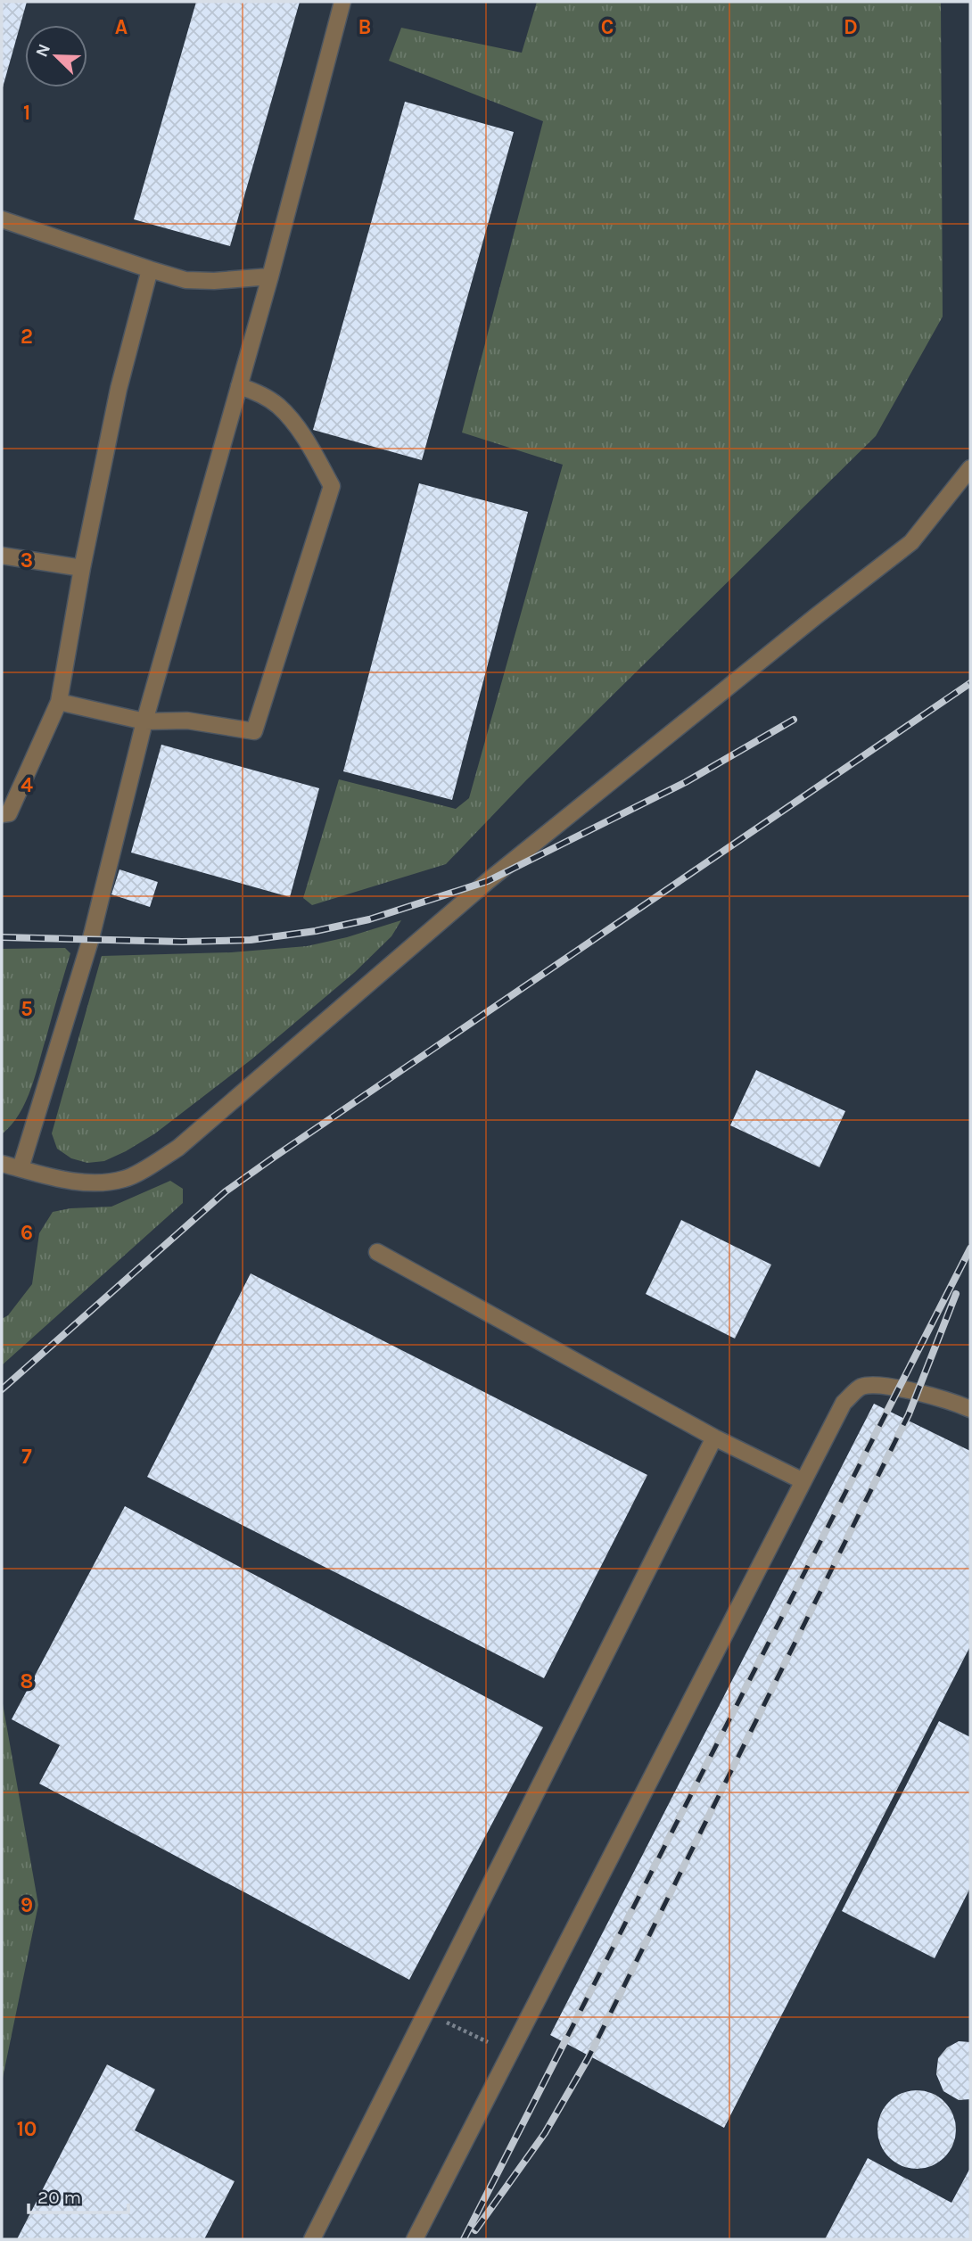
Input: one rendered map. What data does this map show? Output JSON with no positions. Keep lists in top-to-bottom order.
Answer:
{
  "scale_bar": "20 m",
  "north": "top left",
  "grid": {
    "columns": [
      "A",
      "B",
      "C",
      "D"
    ],
    "rows": [
      "1",
      "2",
      "3",
      "4",
      "5",
      "6",
      "7",
      "8",
      "9",
      "10"
    ]
  }
}
